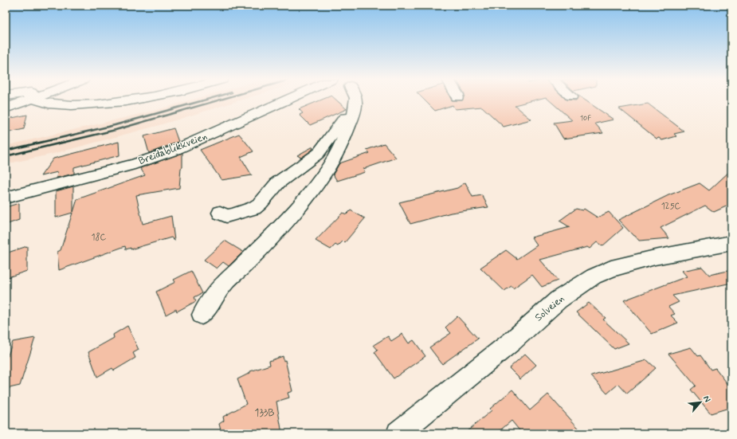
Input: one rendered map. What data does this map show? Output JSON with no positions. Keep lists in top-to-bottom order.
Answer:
{
  "streets": {
    "street": ["Breidablikkveien", "Solveien"]
  },
  "house_numbers": [
    "10F",
    "125C",
    "18C",
    "133B"
  ],
  "north": "top right"
}
